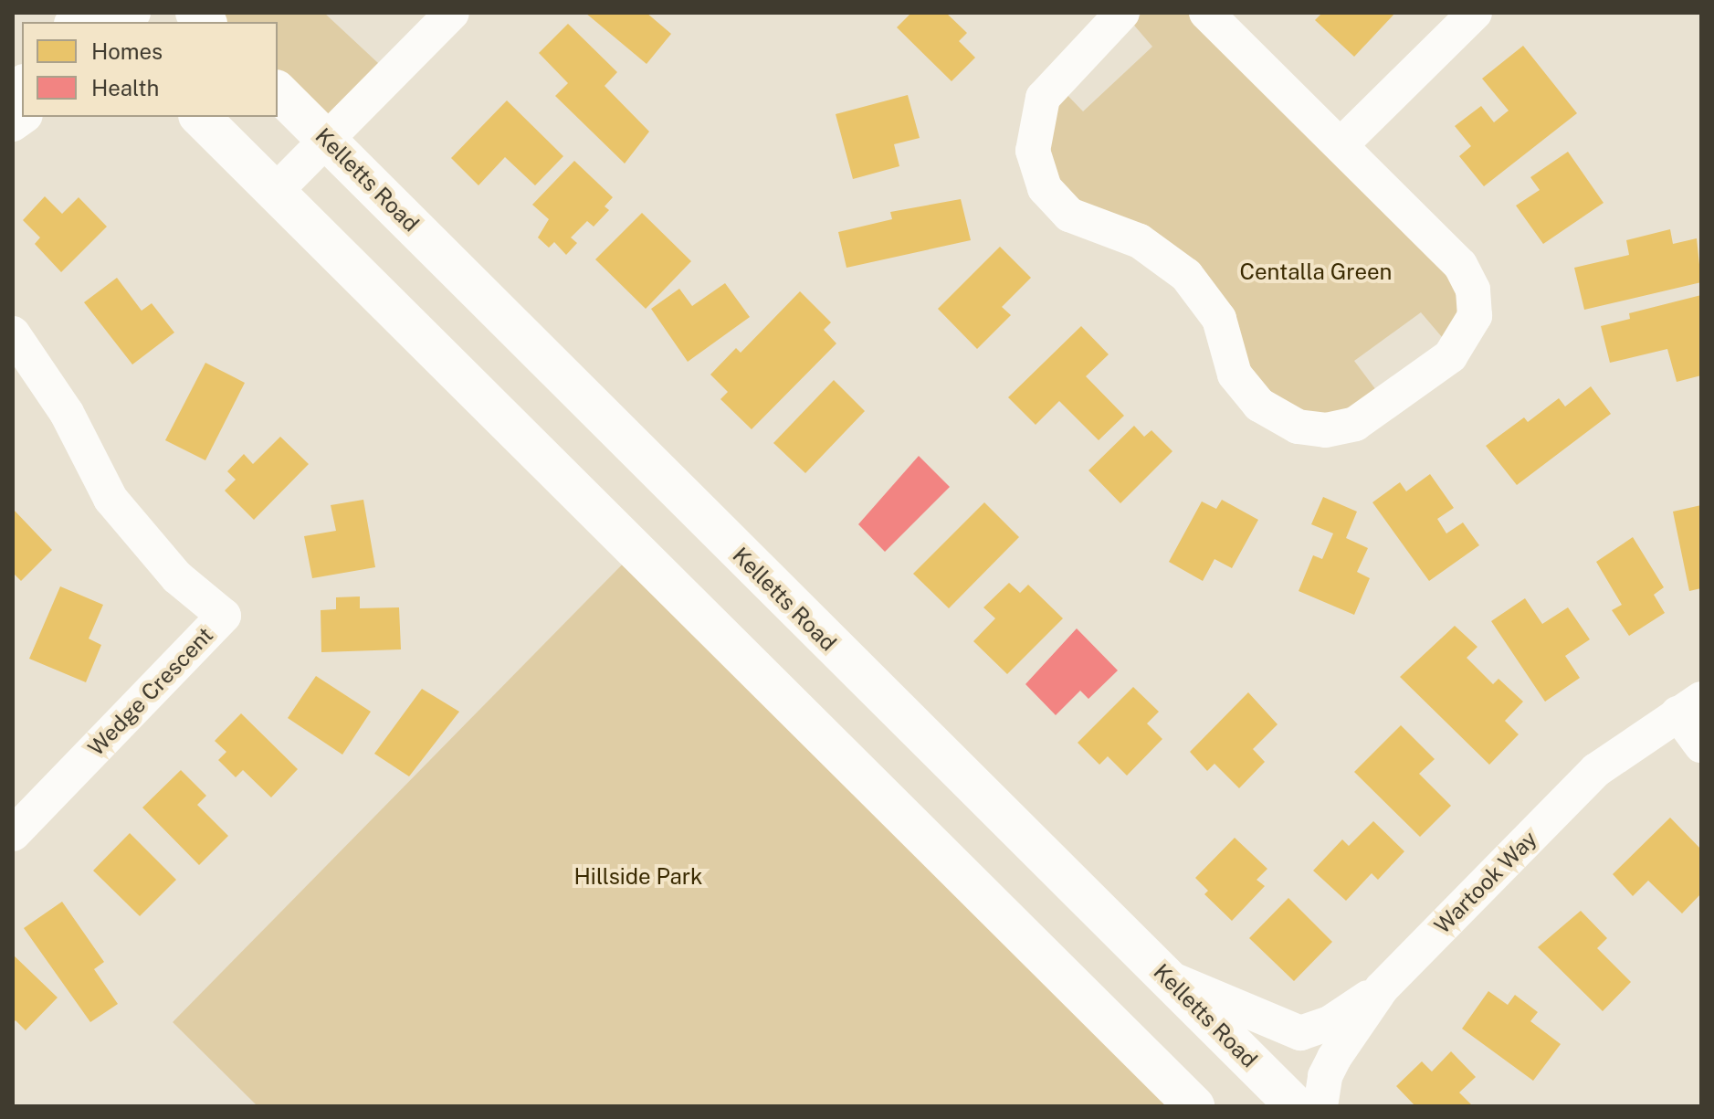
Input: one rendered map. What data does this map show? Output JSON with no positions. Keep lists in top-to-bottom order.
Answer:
{
  "streets": {
    "main road": ["Kelletts Road"],
    "street": ["Wedge Crescent", "Wartook Way"]
  },
  "parks": ["Centalla Green", "Hillside Park"],
  "legend": ["Homes", "Health"]
}
